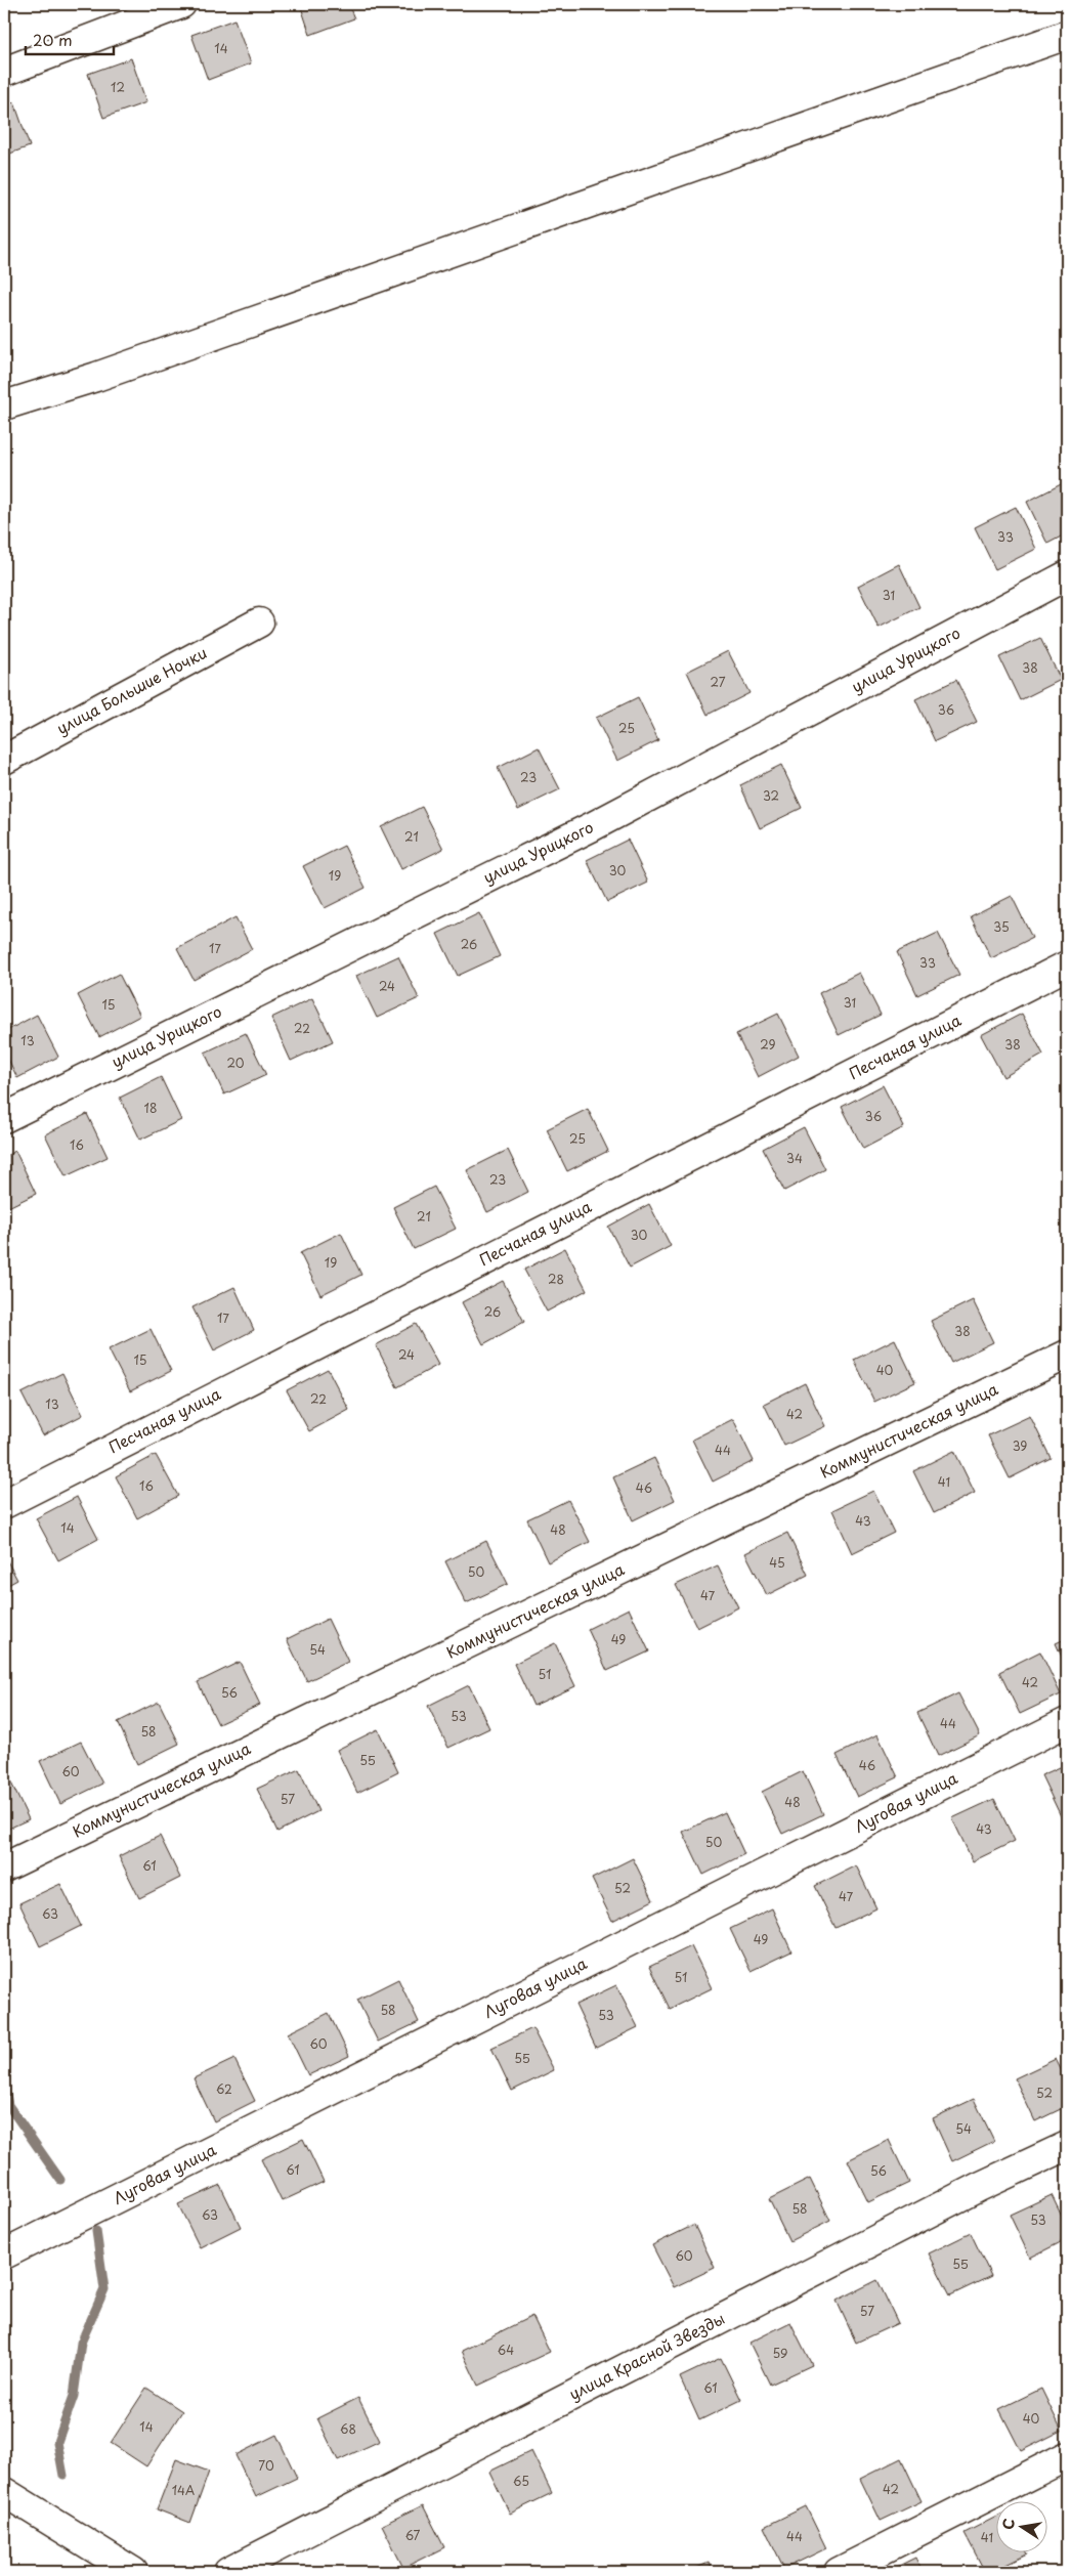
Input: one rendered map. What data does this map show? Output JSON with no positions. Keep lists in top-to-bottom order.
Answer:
{
  "streets": {
    "street": [
      "улица Урицкого",
      "улица Большие Ночки",
      "Песчаная улица",
      "Коммунистическая улица",
      "Луговая улица",
      "улица Красной Звезды"
    ]
  },
  "house_numbers": [
    "14",
    "12",
    "33",
    "31",
    "38",
    "27",
    "36",
    "25",
    "23",
    "32",
    "21",
    "30",
    "19",
    "35",
    "26",
    "17",
    "33",
    "24",
    "31",
    "15",
    "22",
    "13",
    "29",
    "38",
    "20",
    "18",
    "36",
    "25",
    "16",
    "34",
    "23",
    "21",
    "30",
    "19",
    "28",
    "26",
    "17",
    "38",
    "24",
    "15",
    "40",
    "22",
    "13",
    "42",
    "39",
    "44",
    "41",
    "16",
    "46",
    "43",
    "14",
    "48",
    "45",
    "50",
    "47",
    "49",
    "54",
    "51",
    "42",
    "56",
    "53",
    "44",
    "58",
    "55",
    "46",
    "60",
    "57",
    "48",
    "43",
    "50",
    "61",
    "52",
    "47",
    "63",
    "49",
    "51",
    "58",
    "53",
    "60",
    "55",
    "62",
    "52",
    "54",
    "61",
    "56",
    "58",
    "63",
    "53",
    "60",
    "55",
    "57",
    "64",
    "59",
    "61",
    "40",
    "14",
    "68",
    "70",
    "65",
    "42",
    "14А",
    "67",
    "44",
    "41"
  ],
  "scale_bar": "20 m",
  "north": "left"
}
